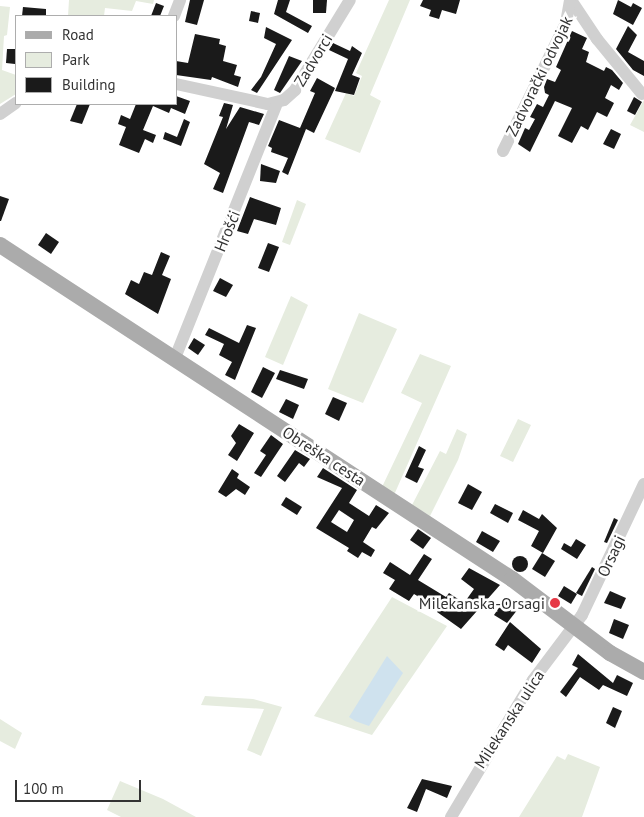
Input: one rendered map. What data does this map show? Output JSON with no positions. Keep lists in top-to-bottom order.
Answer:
{
  "streets": {
    "main road": ["Obreška cesta"],
    "street": [
      "Zadvorci",
      "Zadvorački odvojak",
      "Hrošći",
      "Orsagi",
      "Milekanska ulica"
    ]
  },
  "crossings": [
    ["Zadvorci", "Hrošći"],
    ["Hrošći", "Obreška cesta"],
    ["Obreška cesta", "Orsagi"],
    ["Obreška cesta", "Milekanska ulica"],
    ["Orsagi", "Milekanska ulica"]
  ],
  "places": ["Milekanska-Orsagi"],
  "legend": ["Road", "Park", "Building"],
  "scale_bar": "100 m"
}
